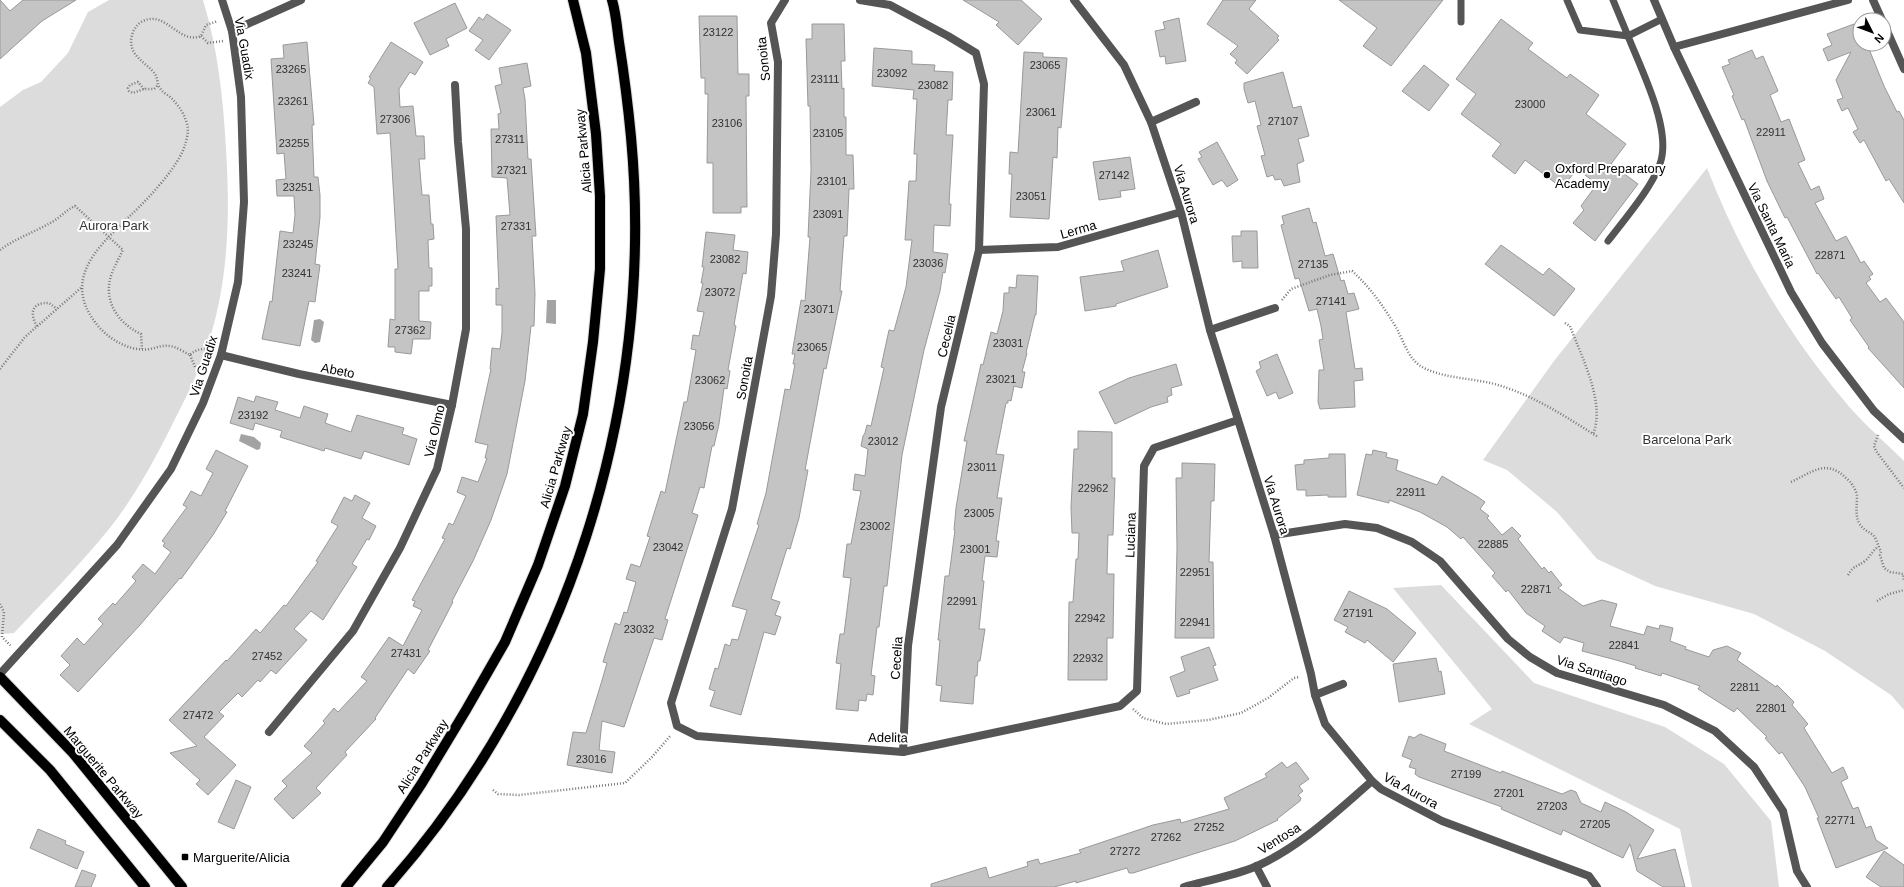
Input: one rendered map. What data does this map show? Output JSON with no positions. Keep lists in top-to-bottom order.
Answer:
{
  "streets": {
    "main road": ["Alicia Parkway", "Marguerite Parkway"],
    "street": [
      "Via Guadix",
      "Sonoita",
      "Via Aurora",
      "Via Santa Maria",
      "Lerma",
      "Cecelia",
      "Abeto",
      "Via Olmo",
      "Luciana",
      "Via Santiago",
      "Adelita",
      "Ventosa"
    ]
  },
  "crossings": [
    ["Via Guadix", "Abeto"],
    ["Sonoita", "Adelita"],
    ["Via Aurora", "Lerma"],
    ["Via Aurora", "Luciana"],
    ["Via Aurora", "Via Santiago"],
    ["Via Aurora", "Ventosa"],
    ["Lerma", "Cecelia"],
    ["Cecelia", "Adelita"],
    ["Abeto", "Via Olmo"],
    ["Luciana", "Adelita"]
  ],
  "parks": ["Aurora Park", "Barcelona Park"],
  "places": {
    "other": ["Oxford Preparatory Academy"],
    "transit": ["Marguerite/Alicia"]
  },
  "house_numbers": [
    "23122",
    "23065",
    "23265",
    "23092",
    "23111",
    "23082",
    "23261",
    "23000",
    "23061",
    "27306",
    "27107",
    "23106",
    "22911",
    "23105",
    "27311",
    "23255",
    "27321",
    "27142",
    "23101",
    "23251",
    "23051",
    "23091",
    "27331",
    "23245",
    "22871",
    "23082",
    "23036",
    "27135",
    "23241",
    "23072",
    "27141",
    "23071",
    "27362",
    "23031",
    "23065",
    "23021",
    "23062",
    "23192",
    "23056",
    "23012",
    "23011",
    "22962",
    "22911",
    "23005",
    "23002",
    "22885",
    "23042",
    "23001",
    "22951",
    "22871",
    "22991",
    "27191",
    "22942",
    "22941",
    "23032",
    "22841",
    "27431",
    "27452",
    "22932",
    "22811",
    "22801",
    "27472",
    "23016",
    "27199",
    "27201",
    "27203",
    "22771",
    "27205",
    "27252",
    "27262",
    "27272"
  ],
  "north": "bottom right"
}
